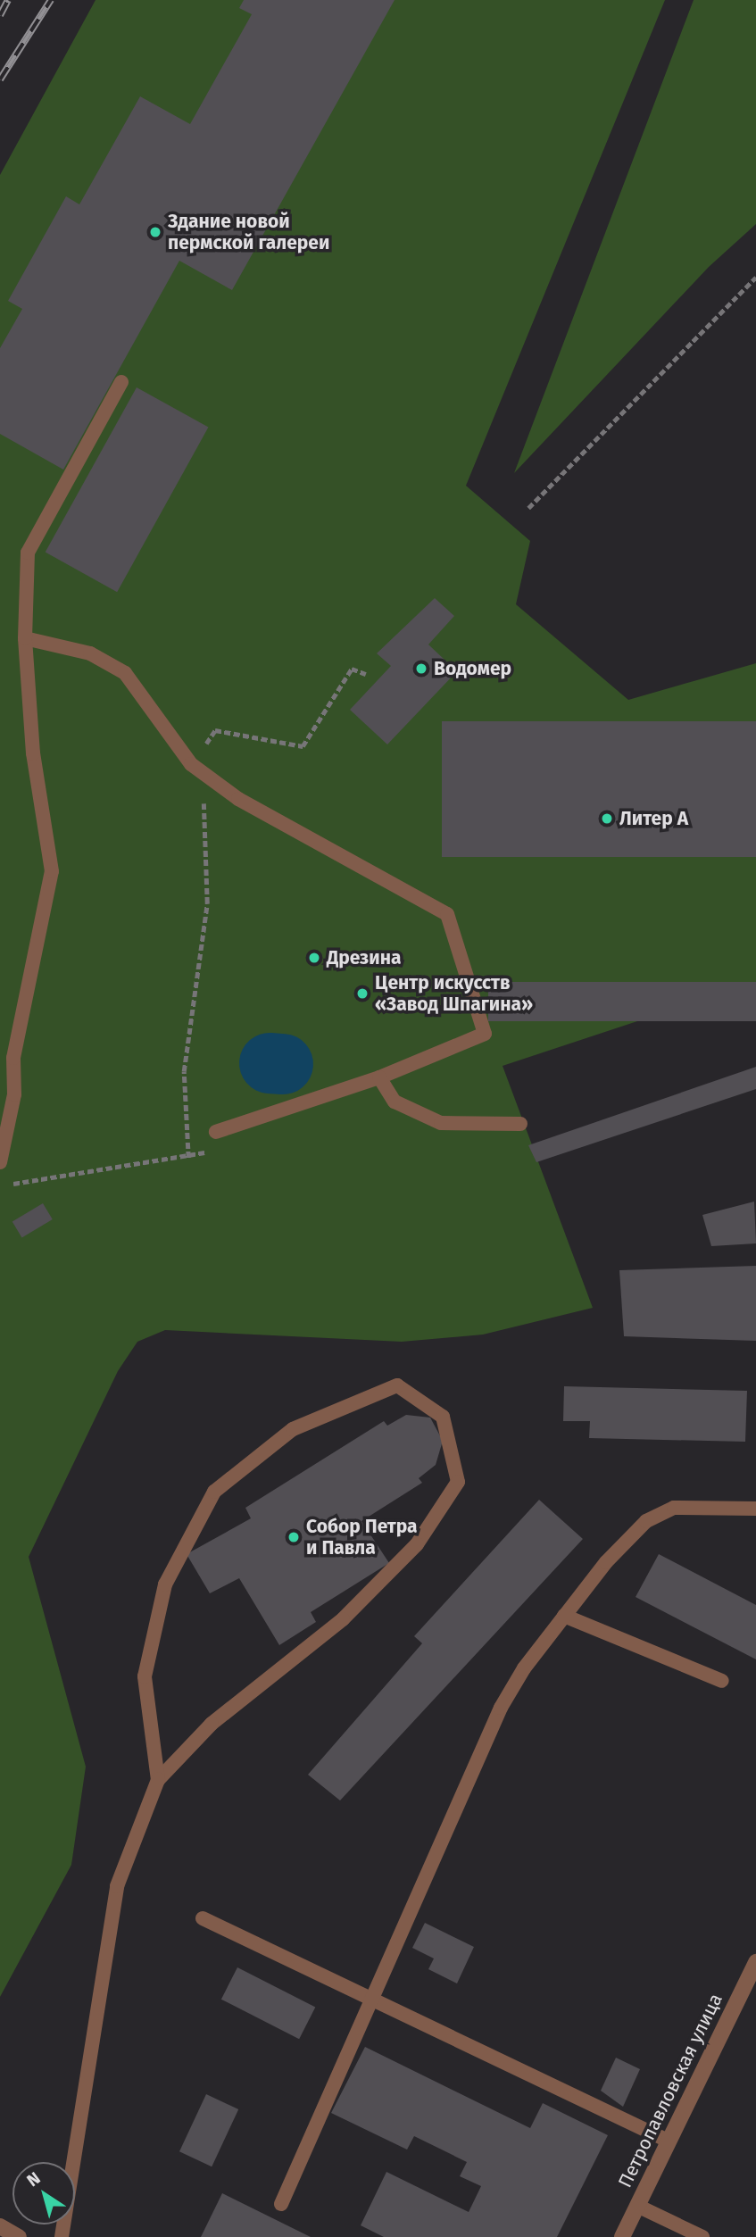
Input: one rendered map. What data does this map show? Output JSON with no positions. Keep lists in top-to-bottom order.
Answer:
{
  "streets": {
    "street": ["Петропавловская улица"]
  },
  "places": [
    "Здание новой пермской галереи",
    "Водомер",
    "Литер А",
    "Дрезина",
    "Центр искусств «Завод Шпагина»",
    "Собор Петра и Павла"
  ],
  "north": "top left"
}
